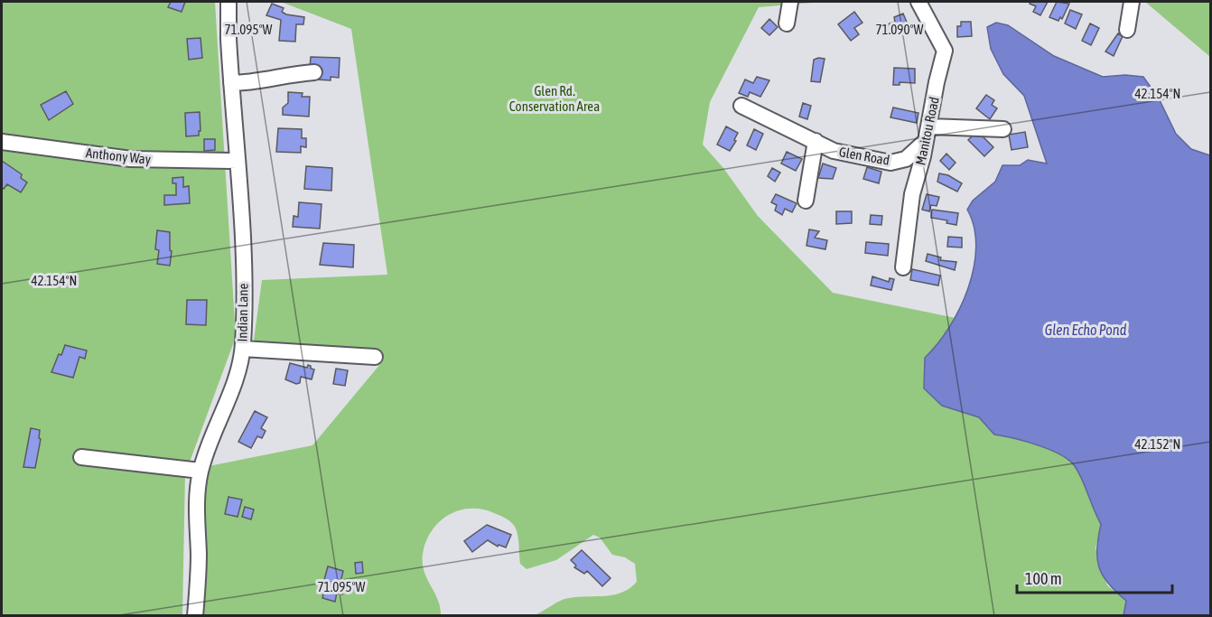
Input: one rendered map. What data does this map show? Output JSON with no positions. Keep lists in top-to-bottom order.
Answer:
{
  "streets": {
    "street": [
      "Manitou Road",
      "Anthony Way",
      "Glen Road",
      "Indian Lane"
    ]
  },
  "crossings": [
    ["Manitou Road", "Glen Road"],
    ["Anthony Way", "Indian Lane"]
  ],
  "water": ["Glen Echo Pond"],
  "parks": ["Glen Rd. Conservation Area"],
  "scale_bar": "100 m",
  "coordinates": [
    "71.095°W",
    "71.090°W",
    "42.154°N",
    "42.152°N"
  ]
}
